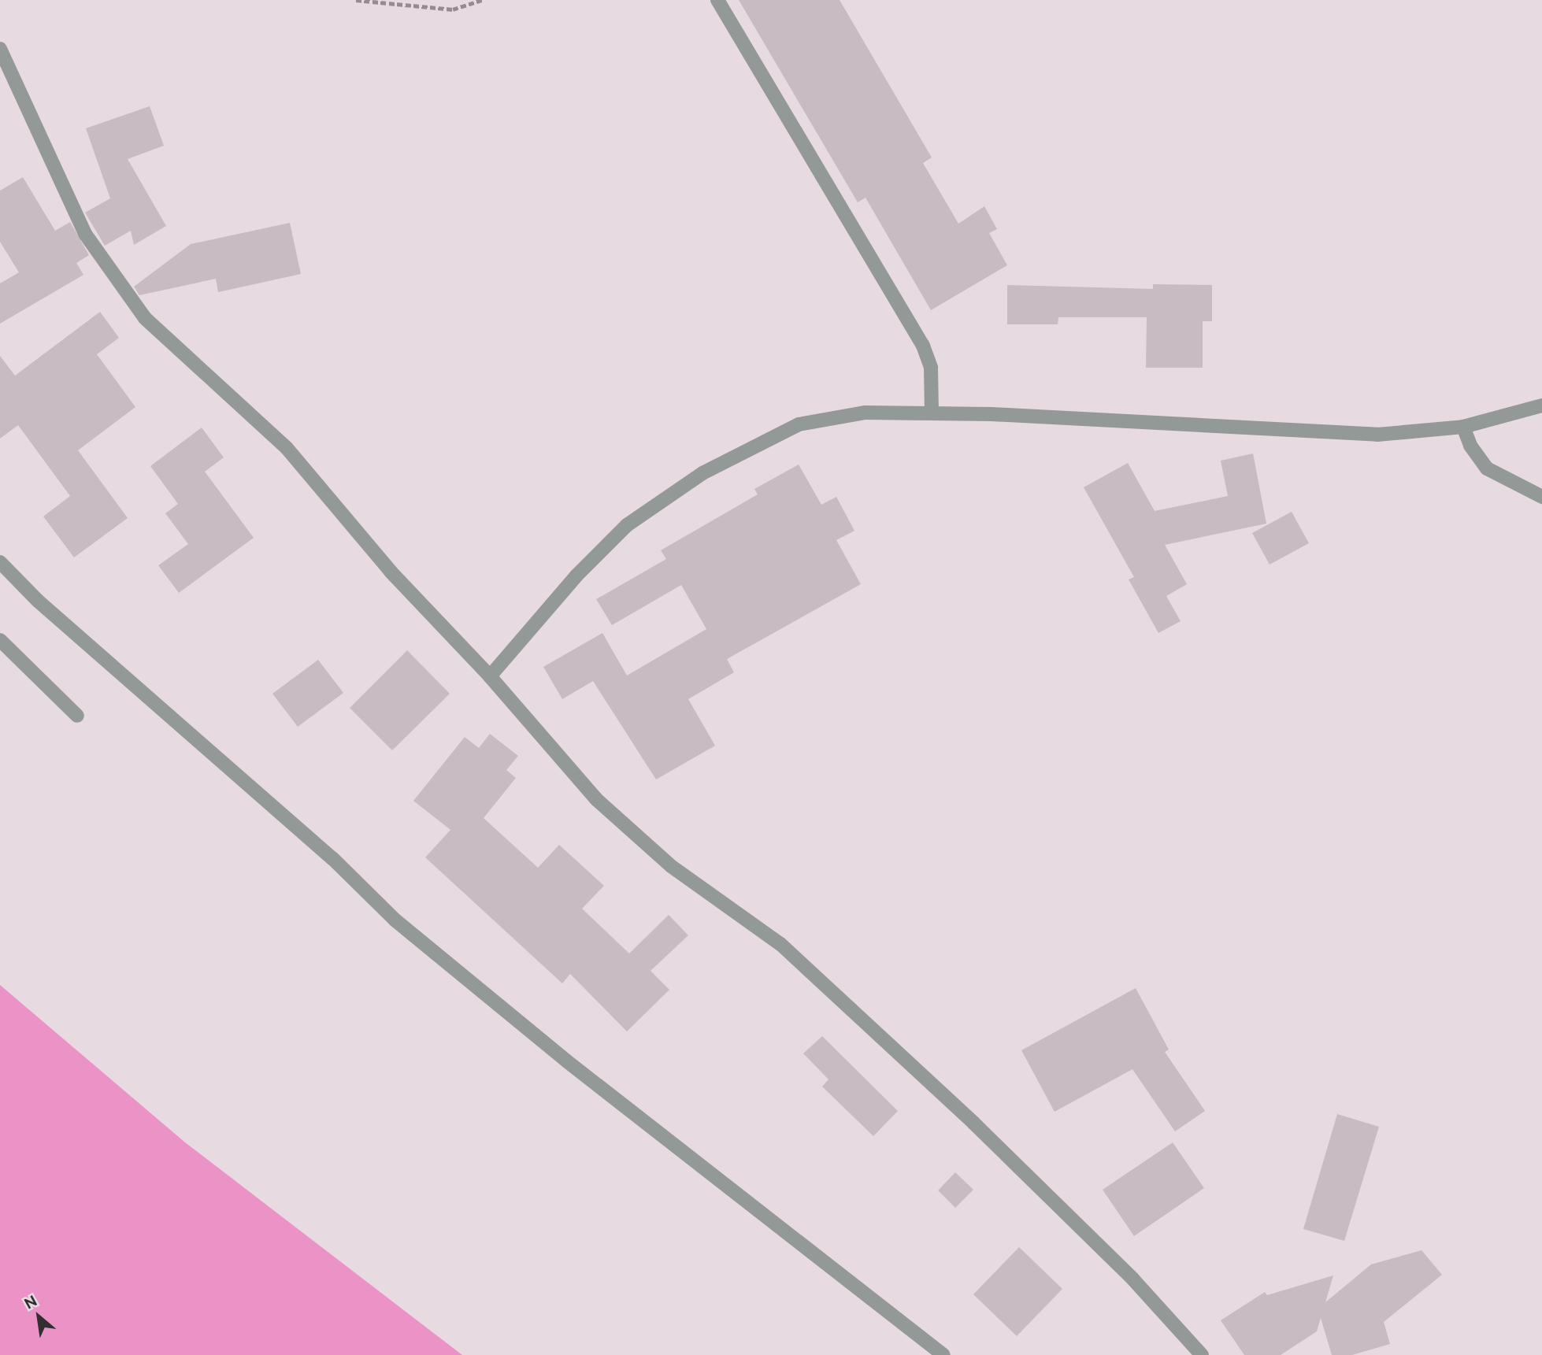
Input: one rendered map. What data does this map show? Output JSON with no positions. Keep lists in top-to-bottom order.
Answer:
{
  "north": "top left"
}
